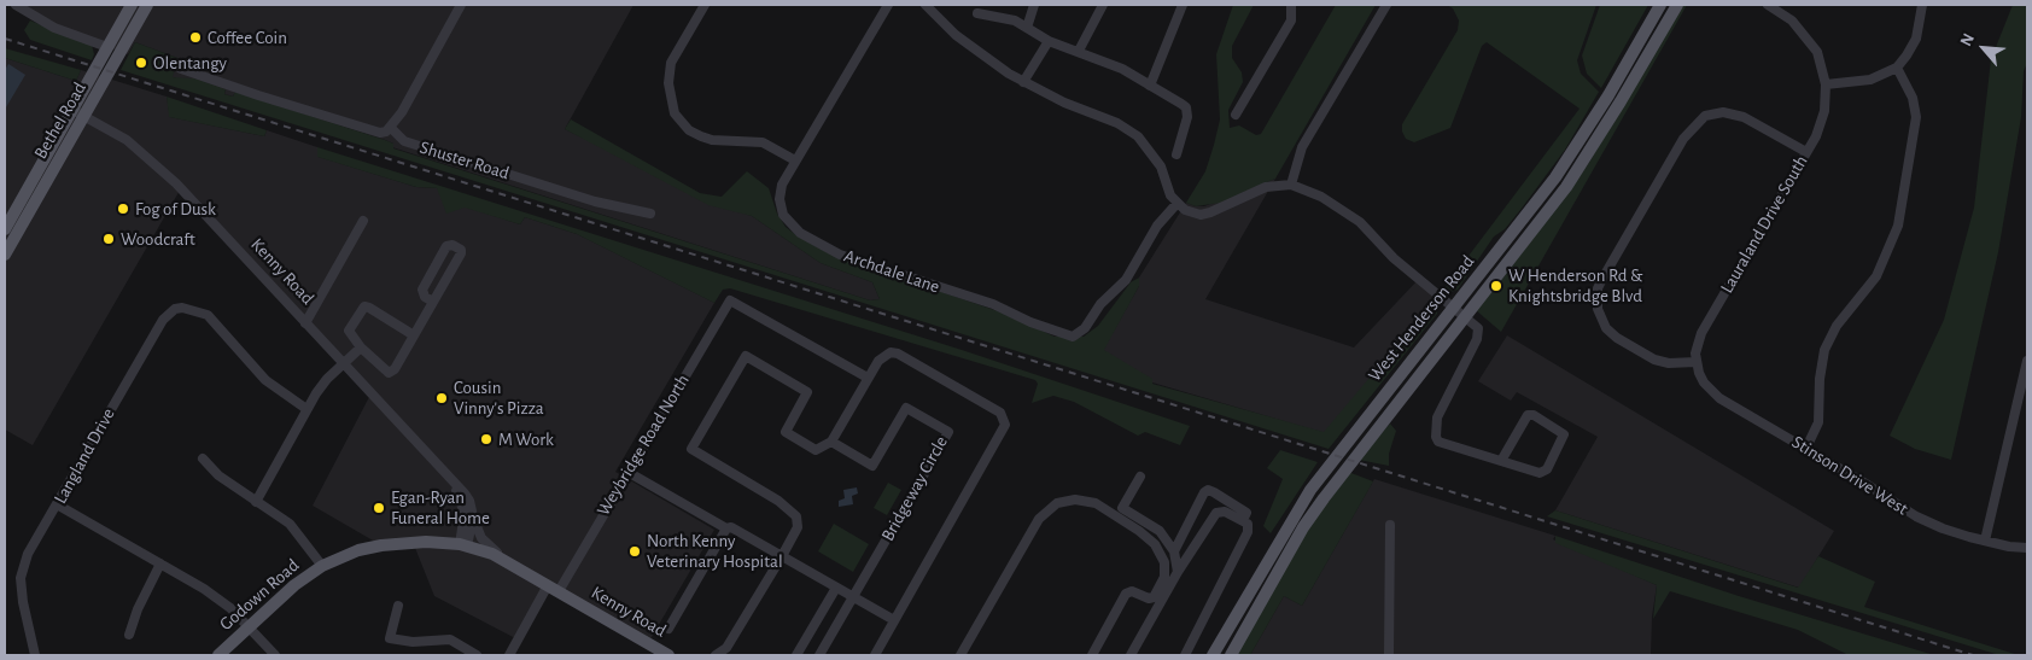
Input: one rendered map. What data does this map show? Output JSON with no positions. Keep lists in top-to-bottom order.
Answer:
{
  "streets": {
    "main road": [
      "Bethel Road",
      "Kenny Road",
      "West Henderson Road",
      "Godown Road"
    ],
    "street": [
      "Shuster Road",
      "Lauraland Drive South",
      "Archdale Lane",
      "Weybridge Road North",
      "Langland Drive",
      "Stinson Drive West",
      "Bridgeway Circle"
    ]
  },
  "crossings": [
    ["Bethel Road", "Kenny Road"],
    ["Lauraland Drive South", "Stinson Drive West"],
    ["Kenny Road", "Weybridge Road North"],
    ["Kenny Road", "Godown Road"]
  ],
  "places": [
    "Coffee Coin",
    "Olentangy",
    "Fog of Dusk",
    "Woodcraft",
    "W Henderson Rd & Knightsbridge Blvd",
    "Cousin Vinny's Pizza",
    "M Work",
    "Egan-Ryan Funeral Home",
    "North Kenny Veterinary Hospital"
  ],
  "north": "top left"
}
